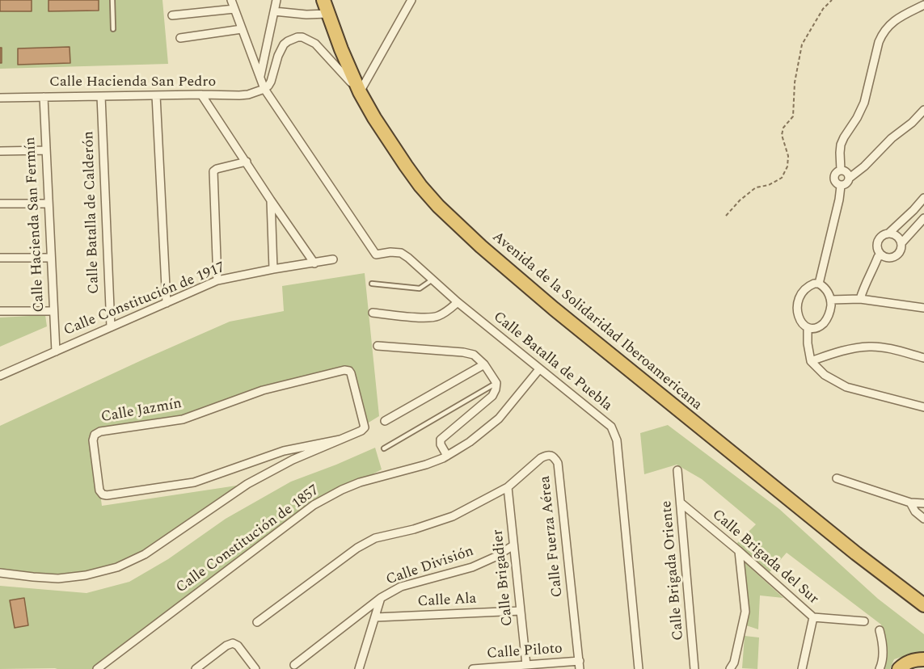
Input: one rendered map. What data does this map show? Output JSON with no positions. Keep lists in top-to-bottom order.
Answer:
{
  "streets": {
    "highway": ["Avenida de la Solidaridad Iberoamericana"],
    "street": [
      "Calle Hacienda San Pedro",
      "Calle Batalla de Calderón",
      "Calle Hacienda San Fermín",
      "Calle Constitución de 1917",
      "Calle Batalla de Puebla",
      "Calle Jazmín",
      "Calle Fuerza Aérea",
      "Calle Constitución de 1857",
      "Calle Brigada del Sur",
      "Calle División",
      "Calle Brigada Oriente",
      "Calle Brigadier",
      "Calle Ala",
      "Calle Piloto"
    ]
  },
  "crossings": [
    ["Calle Hacienda San Pedro", "Calle Batalla de Calderón"],
    ["Calle Hacienda San Pedro", "Calle Hacienda San Fermín"],
    ["Calle Hacienda San Pedro", "Calle Batalla de Puebla"],
    ["Calle Batalla de Calderón", "Calle Constitución de 1917"],
    ["Calle Hacienda San Fermín", "Calle Constitución de 1917"],
    ["Calle Batalla de Puebla", "Calle Constitución de 1857"],
    ["Calle Fuerza Aérea", "Calle Brigadier"],
    ["Calle Fuerza Aérea", "Calle Piloto"],
    ["Calle Brigada del Sur", "Calle Brigada Oriente"],
    ["Calle División", "Calle Brigadier"],
    ["Calle Brigadier", "Calle Ala"],
    ["Calle Brigadier", "Calle Piloto"]
  ]
}
